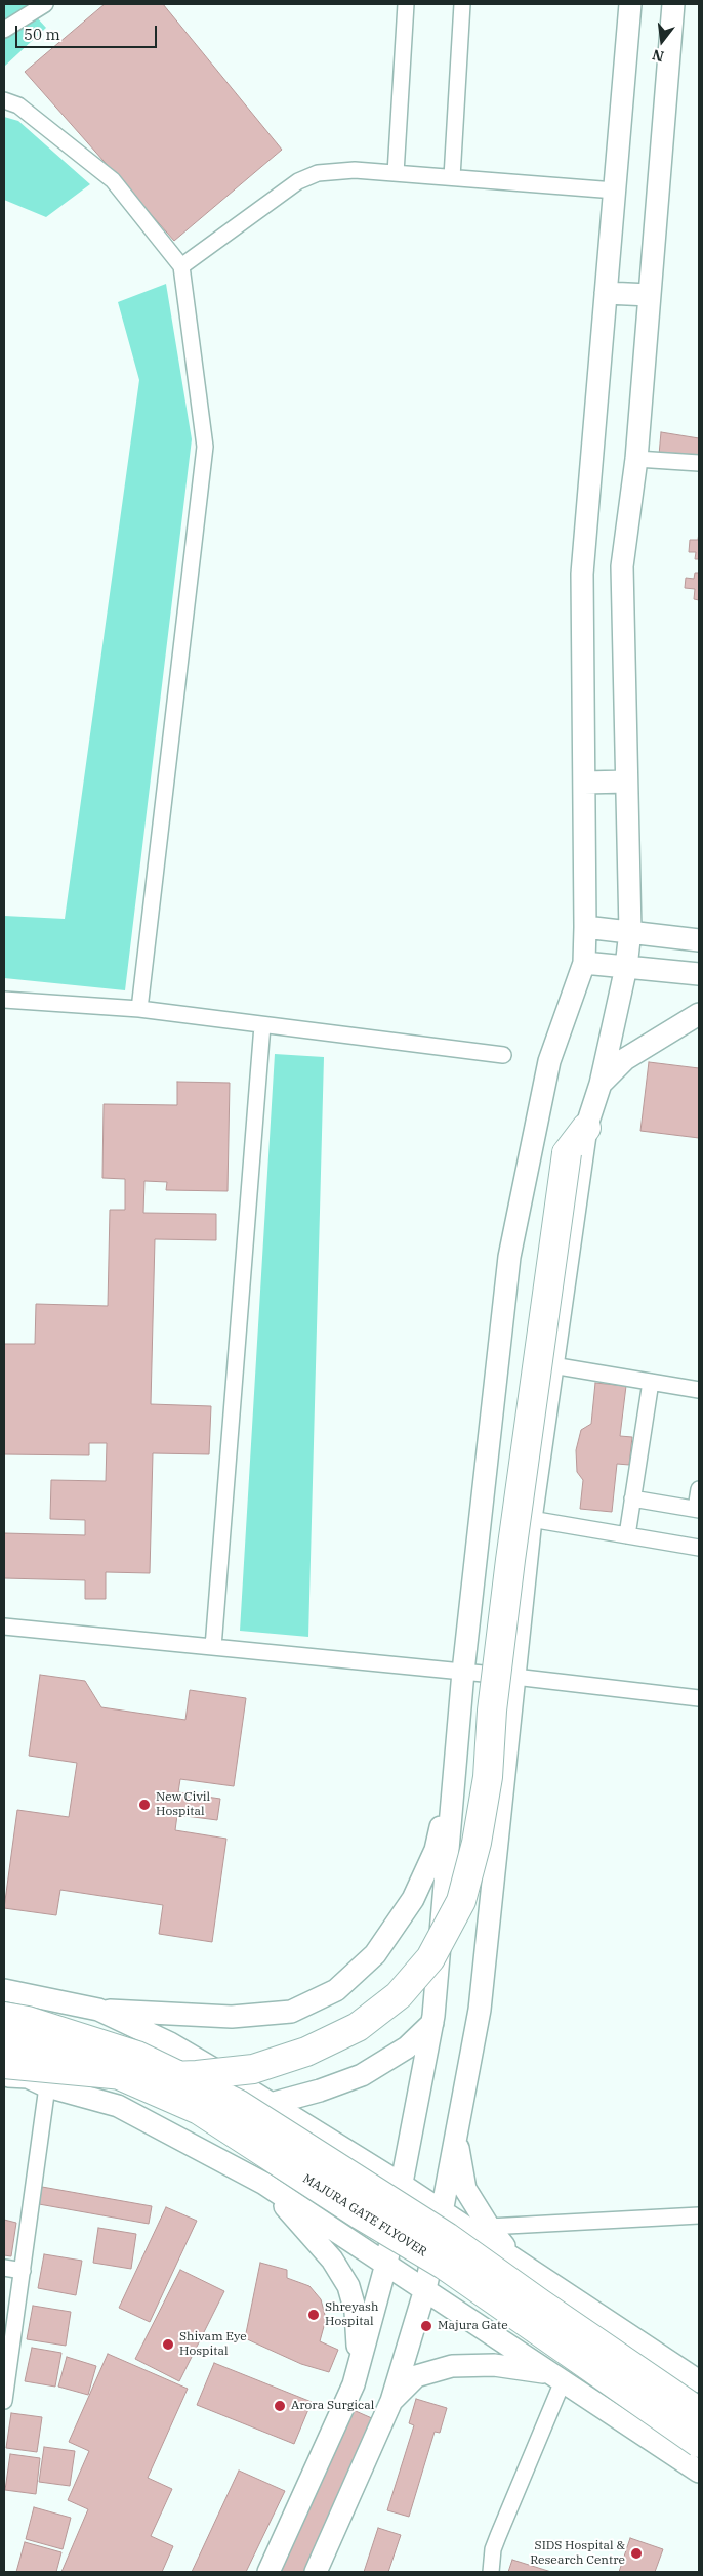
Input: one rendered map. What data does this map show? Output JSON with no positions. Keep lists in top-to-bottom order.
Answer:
{
  "streets": {
    "highway": ["MAJURA GATE FLYOVER"]
  },
  "places": [
    "New Civil Hospital",
    "Shreyash Hospital",
    "Majura Gate",
    "Shivam Eye Hospital",
    "Arora Surgical",
    "SIDS Hospital & Research Centre"
  ],
  "scale_bar": "50 m",
  "north": "bottom"
}
